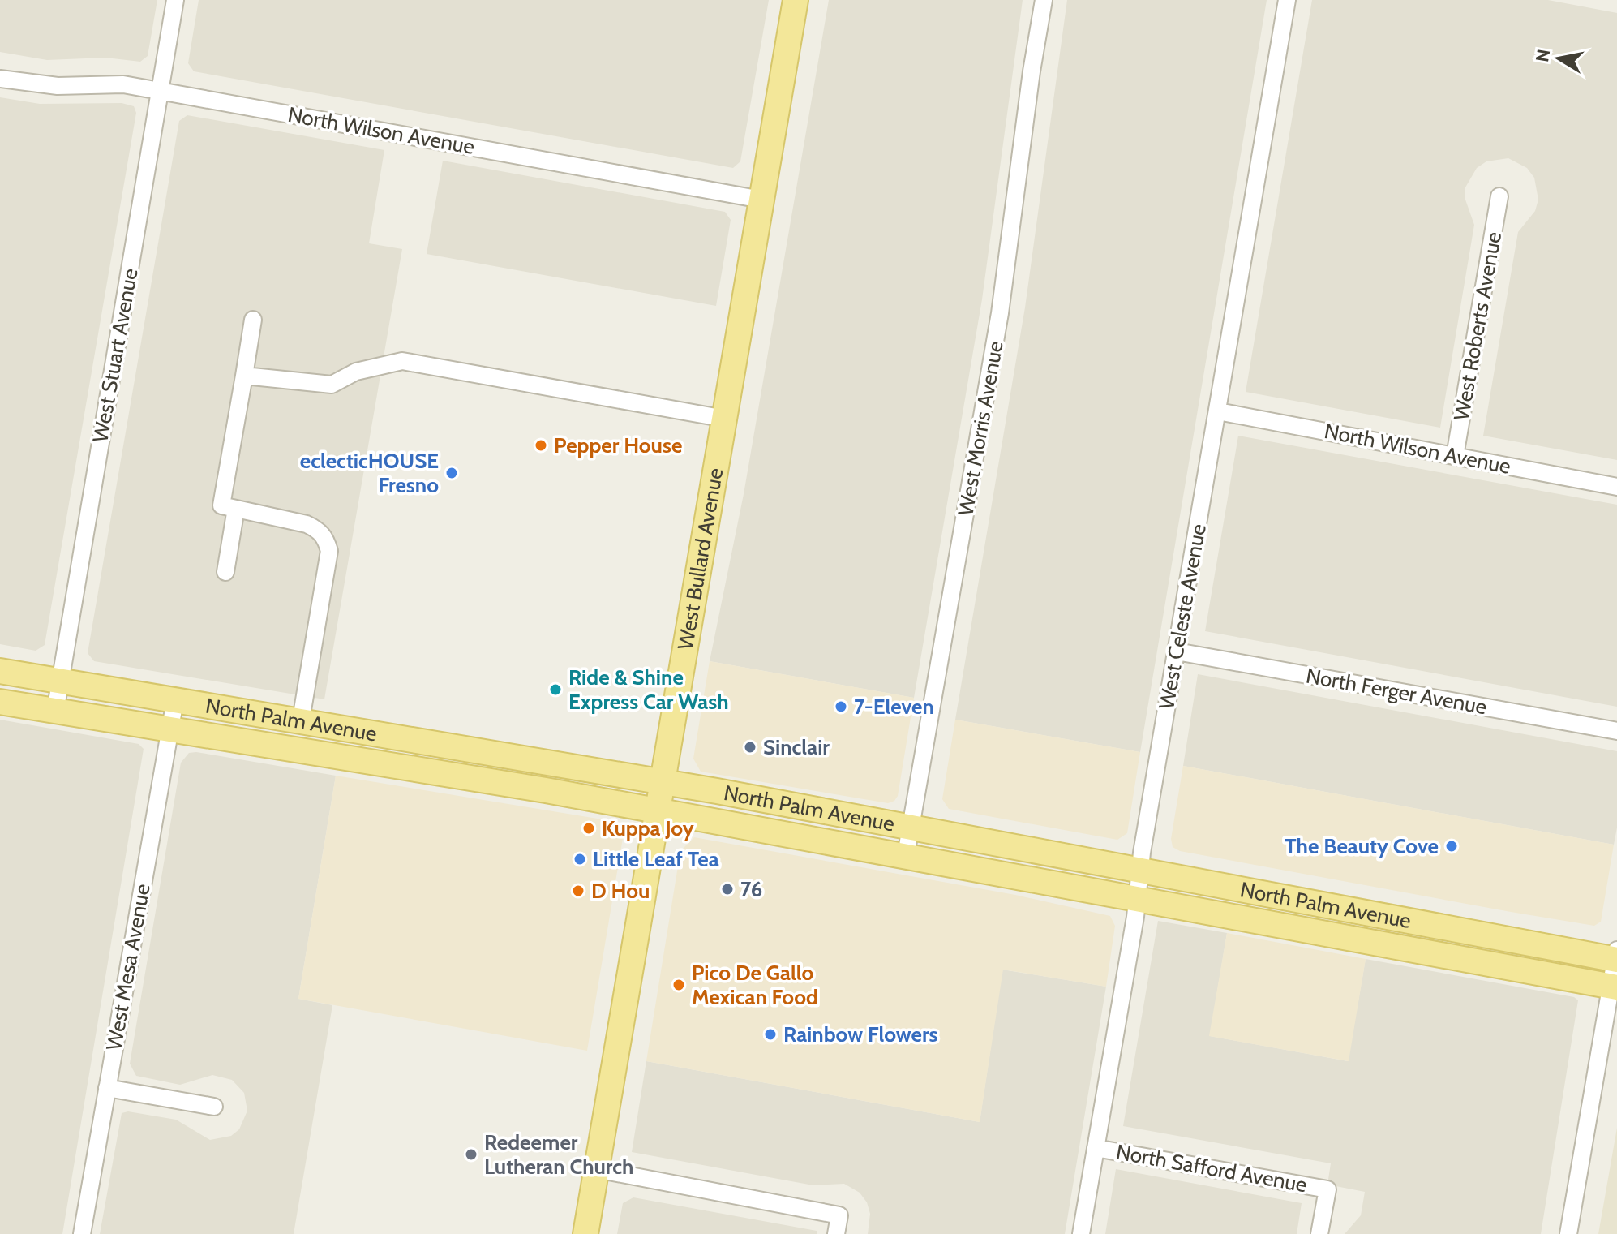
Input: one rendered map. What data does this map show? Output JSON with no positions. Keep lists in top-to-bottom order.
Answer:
{
  "streets": {
    "main road": ["West Bullard Avenue", "North Palm Avenue"],
    "street": [
      "North Wilson Avenue",
      "West Roberts Avenue",
      "West Stuart Avenue",
      "West Morris Avenue",
      "West Celeste Avenue",
      "North Ferger Avenue",
      "West Mesa Avenue",
      "North Safford Avenue"
    ]
  },
  "crossings": [
    ["North Wilson Avenue", "West Roberts Avenue"],
    ["North Wilson Avenue", "West Stuart Avenue"],
    ["North Wilson Avenue", "West Bullard Avenue"],
    ["North Wilson Avenue", "West Celeste Avenue"],
    ["West Stuart Avenue", "North Palm Avenue"],
    ["West Morris Avenue", "North Palm Avenue"],
    ["West Bullard Avenue", "North Palm Avenue"],
    ["West Celeste Avenue", "North Ferger Avenue"],
    ["West Celeste Avenue", "North Palm Avenue"],
    ["West Celeste Avenue", "North Safford Avenue"],
    ["North Palm Avenue", "West Mesa Avenue"]
  ],
  "places": [
    "Pepper House",
    "eclecticHOUSE Fresno",
    "Ride & Shine Express Car Wash",
    "7-Eleven",
    "Sinclair",
    "Kuppa Joy",
    "The Beauty Cove",
    "Little Leaf Tea",
    "76",
    "D Hou",
    "Pico De Gallo Mexican Food",
    "Rainbow Flowers",
    "Redeemer Lutheran Church"
  ],
  "north": "left"
}
